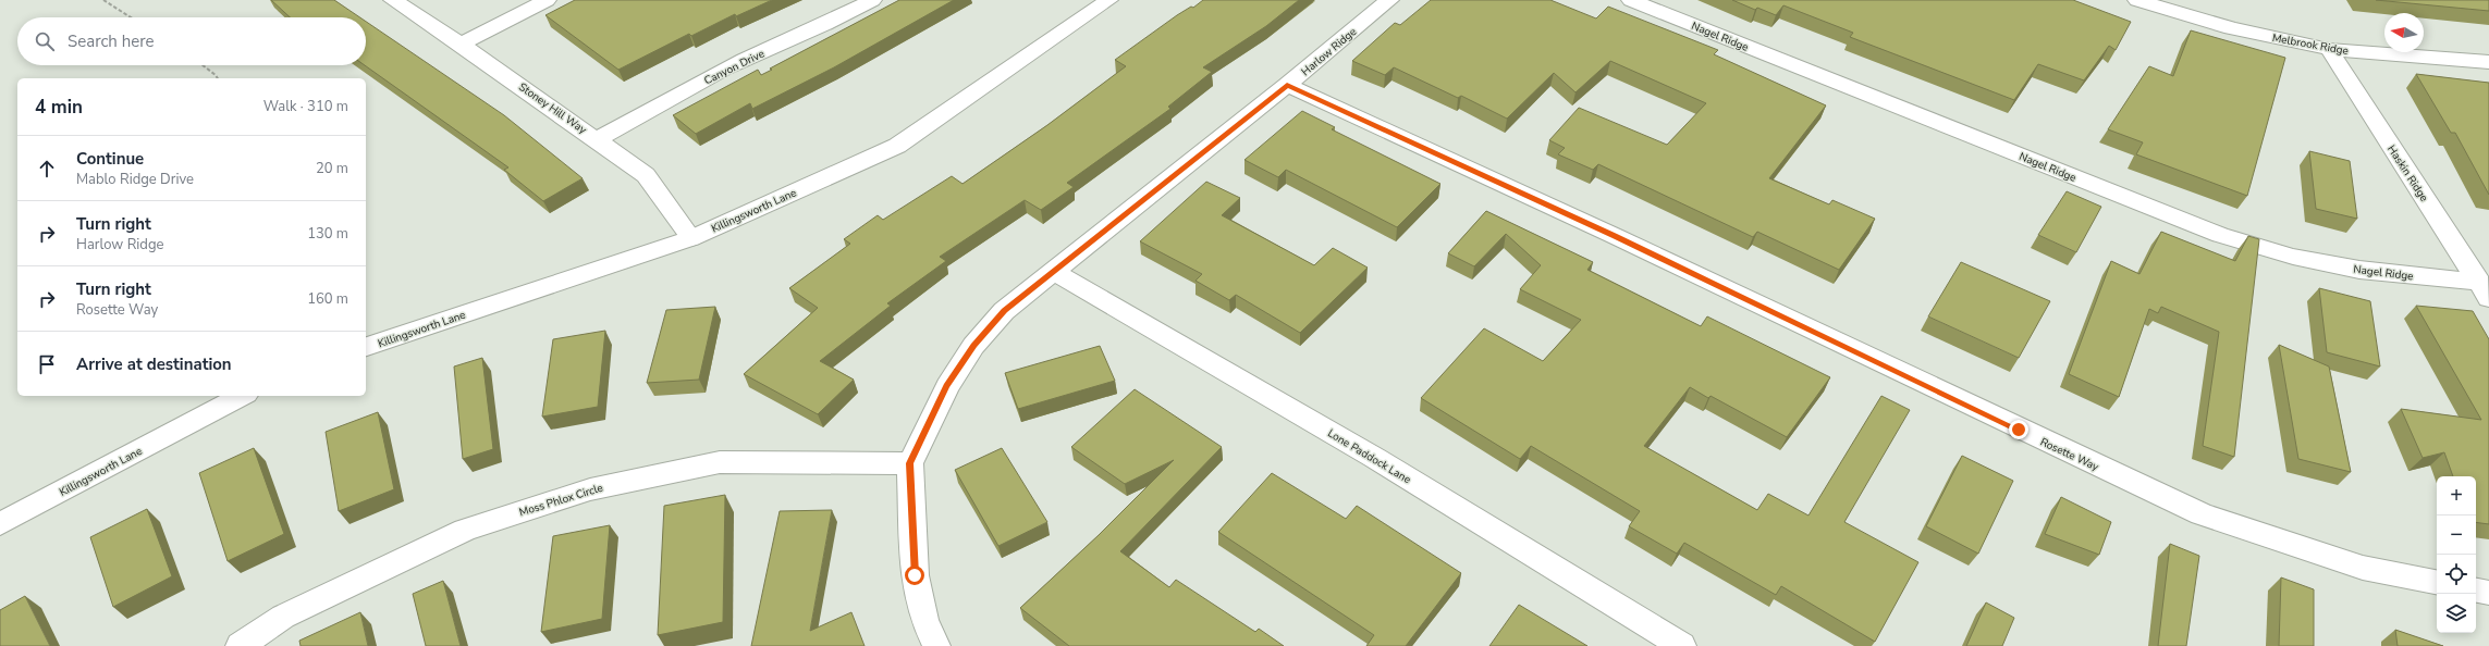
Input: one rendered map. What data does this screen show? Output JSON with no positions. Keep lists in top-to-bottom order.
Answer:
{
  "streets": {
    "street": [
      "Nagel Ridge",
      "Melbrook Ridge",
      "Harlow Ridge",
      "Canyon Drive",
      "Stoney Hill Way",
      "Haskin Ridge",
      "Killingsworth Lane",
      "Rosette Way",
      "Lone Paddock Lane",
      "Moss Phlox Circle"
    ]
  },
  "crossings": [
    ["Nagel Ridge", "Haskin Ridge"],
    ["Melbrook Ridge", "Haskin Ridge"],
    ["Harlow Ridge", "Rosette Way"],
    ["Harlow Ridge", "Lone Paddock Lane"],
    ["Harlow Ridge", "Moss Phlox Circle"],
    ["Canyon Drive", "Stoney Hill Way"],
    ["Stoney Hill Way", "Killingsworth Lane"]
  ],
  "north": "left",
  "page": {
    "search": "Search here",
    "heading": ["4 min", "Walk · 310 m"],
    "list": [
      ["Continue", "Mablo Ridge Drive", "20 m"],
      ["Turn right", "Harlow Ridge", "130 m"],
      ["Turn right", "Rosette Way", "160 m"],
      "Arrive at destination"
    ],
    "map_buttons": ["+", "−"]
  }
}
